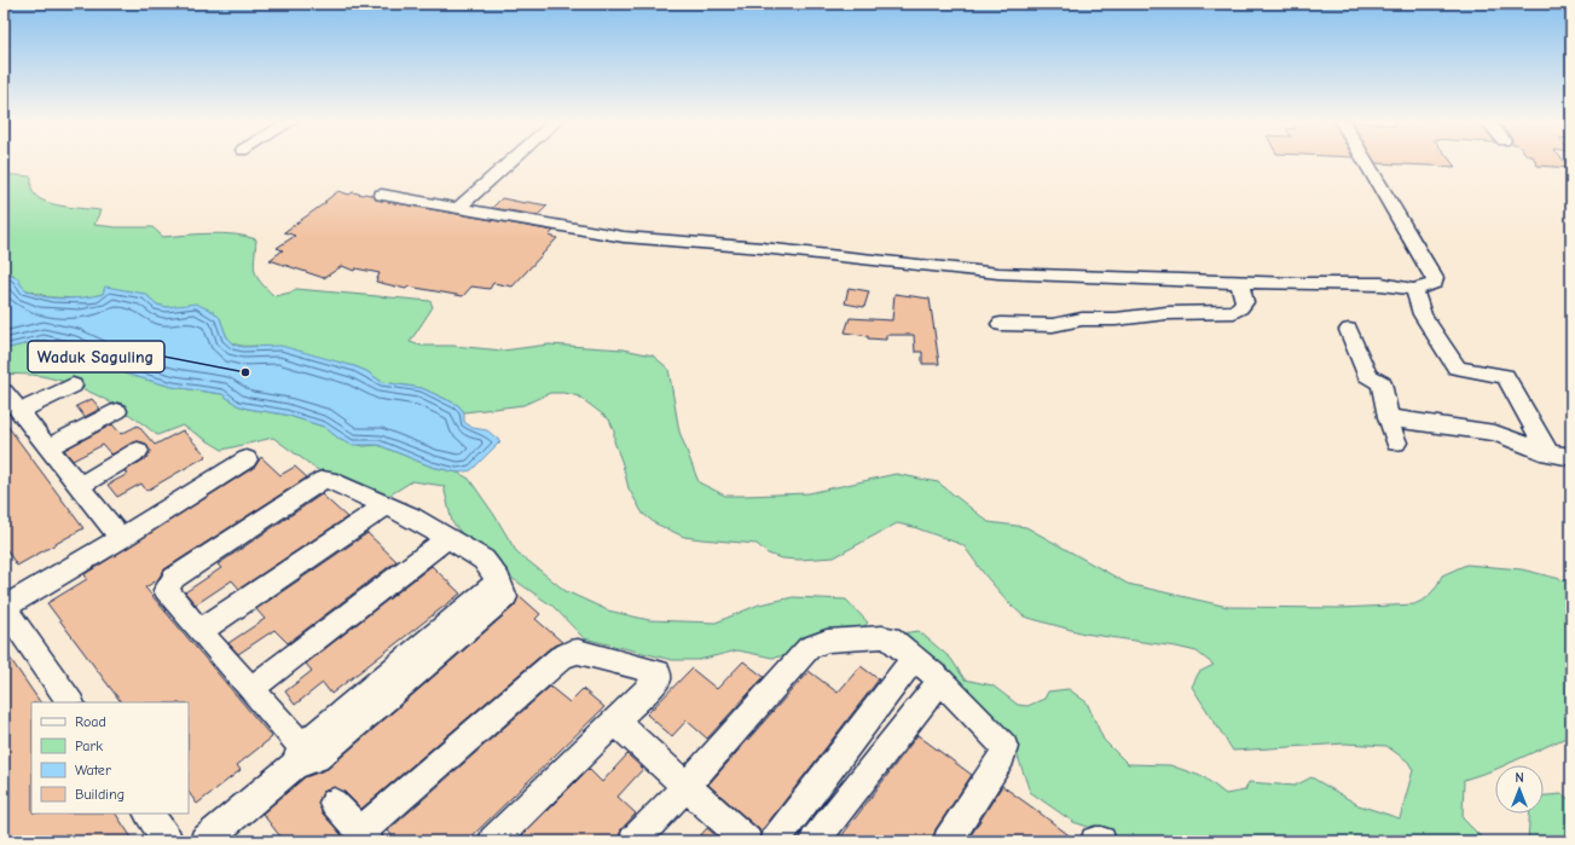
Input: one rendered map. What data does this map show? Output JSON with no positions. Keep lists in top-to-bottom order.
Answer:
{
  "places": ["Waduk Saguling"],
  "legend": [
    "Road",
    "Park",
    "Water",
    "Building"
  ],
  "north": "top"
}
